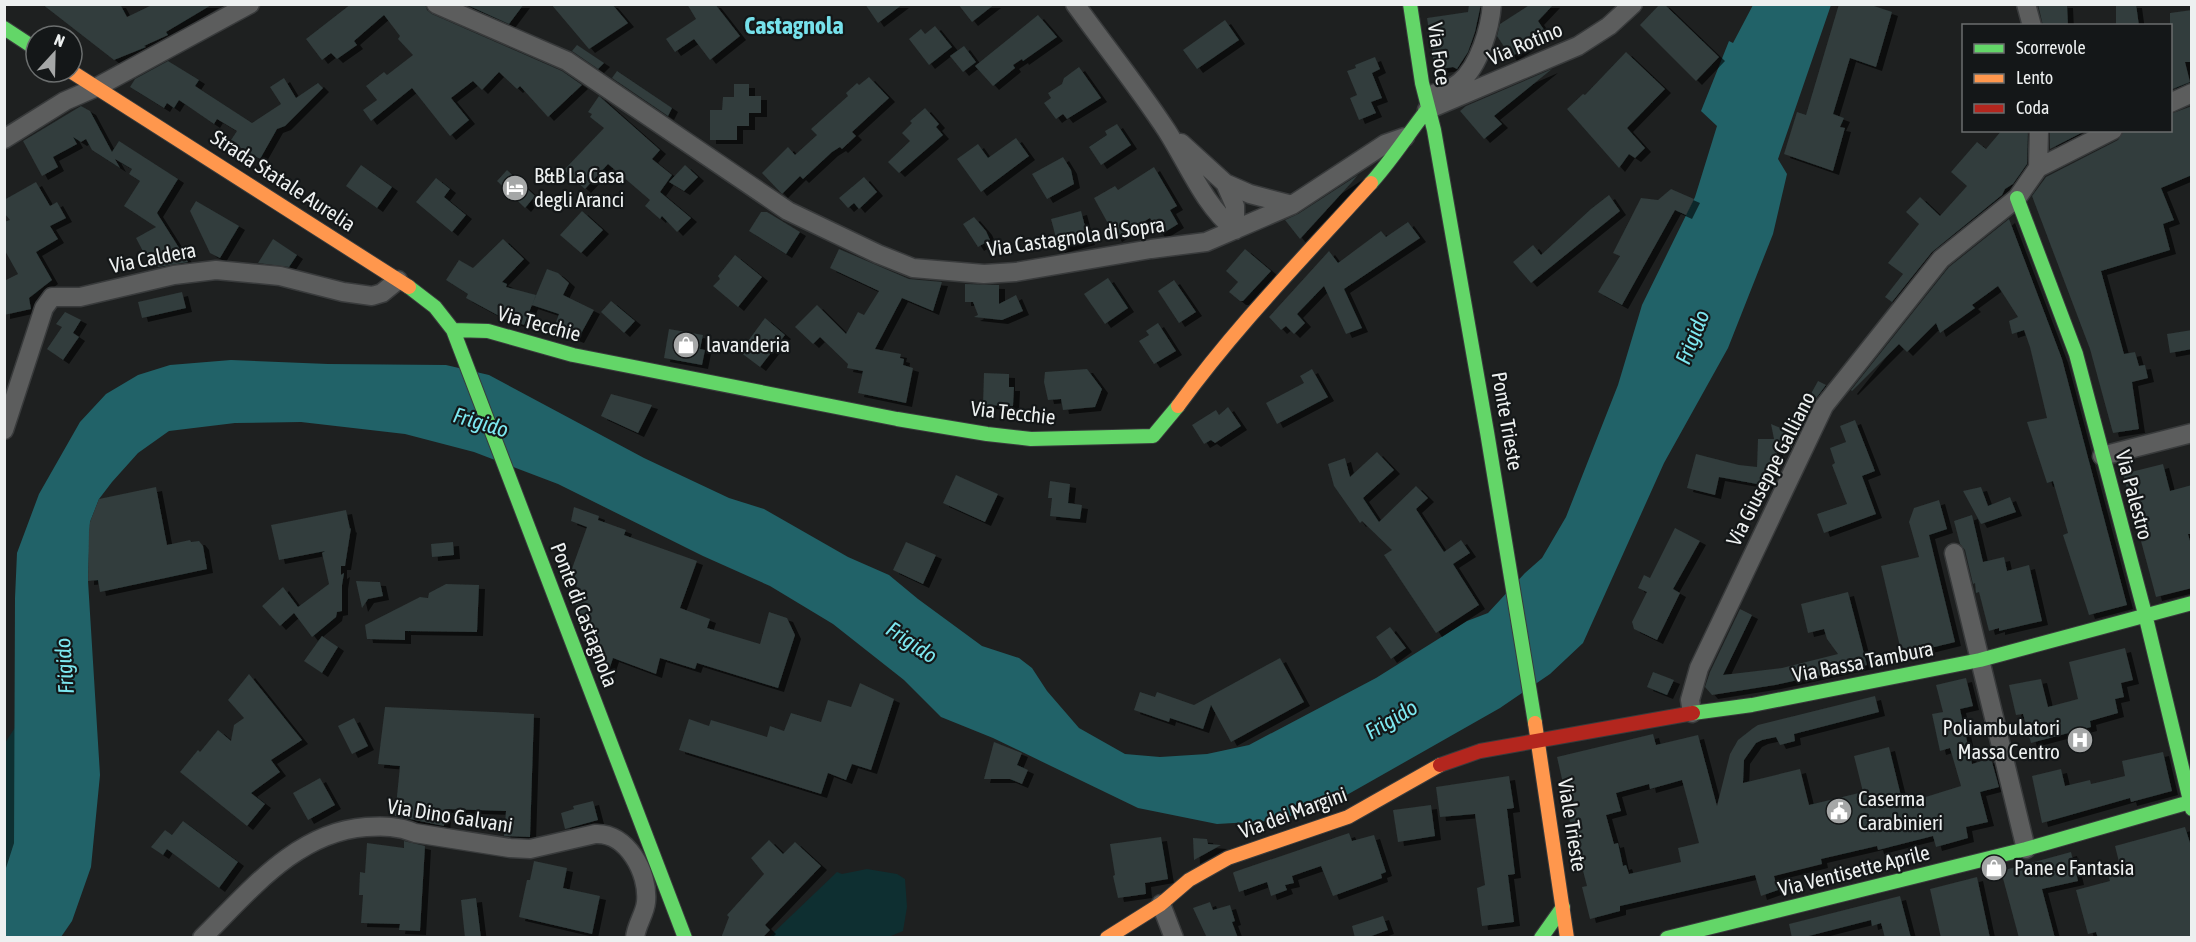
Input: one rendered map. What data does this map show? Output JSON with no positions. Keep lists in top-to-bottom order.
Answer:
{
  "streets": {
    "street": [
      "Via Rotino",
      "Via Foce",
      "Strada Statale Aurelia",
      "Via Castagnola di Sopra",
      "Via Caldera",
      "Via Tecchie",
      "Ponte Trieste",
      "Via Giuseppe Galliano",
      "Via Palestro",
      "Ponte di Castagnola",
      "Via Bassa Tambura",
      "Via dei Margini",
      "Via Dino Galvani",
      "Viale Trieste",
      "Via Ventisette Aprile"
    ]
  },
  "crossings": [
    ["Via Rotino", "Via Foce"],
    ["Via Rotino", "Via Tecchie"],
    ["Via Rotino", "Ponte Trieste"],
    ["Via Foce", "Via Tecchie"],
    ["Via Foce", "Ponte Trieste"],
    ["Strada Statale Aurelia", "Via Caldera"],
    ["Strada Statale Aurelia", "Via Tecchie"],
    ["Strada Statale Aurelia", "Ponte di Castagnola"],
    ["Via Castagnola di Sopra", "Via Tecchie"],
    ["Via Tecchie", "Ponte Trieste"],
    ["Via Tecchie", "Ponte di Castagnola"],
    ["Ponte Trieste", "Viale Trieste"],
    ["Via Giuseppe Galliano", "Via Palestro"],
    ["Via Giuseppe Galliano", "Via Bassa Tambura"],
    ["Via Palestro", "Via Bassa Tambura"],
    ["Via Palestro", "Via Ventisette Aprile"],
    ["Via Bassa Tambura", "Via dei Margini"],
    ["Via Bassa Tambura", "Viale Trieste"],
    ["Via dei Margini", "Viale Trieste"]
  ],
  "districts": ["Castagnola"],
  "water": ["Frigido"],
  "places": {
    "hotel": ["B&B La Casa degli Aranci"],
    "shop": ["lavanderia", "Pane e Fantasia"],
    "hospital": ["Poliambulatori Massa Centro"],
    "public building": ["Caserma Carabinieri"]
  },
  "legend": ["Scorrevole", "Lento", "Coda"],
  "north": "top"
}
